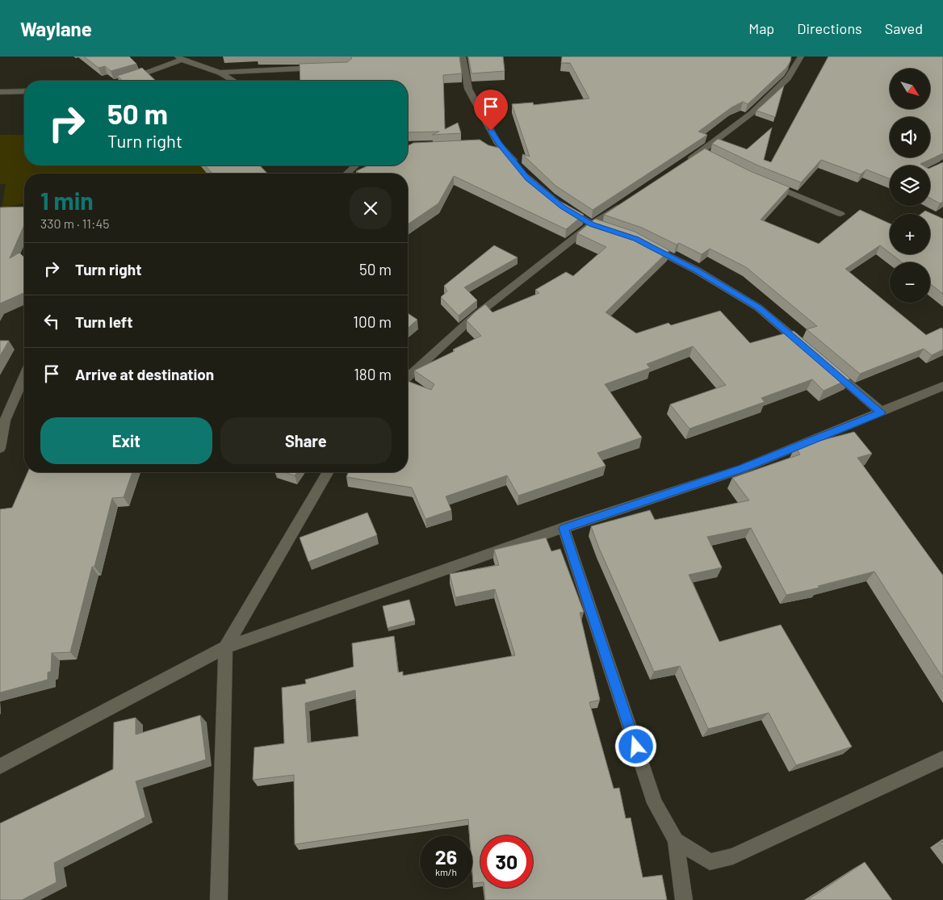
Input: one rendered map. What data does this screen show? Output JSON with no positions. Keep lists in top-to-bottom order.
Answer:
{
  "north": "bottom right",
  "page": {
    "header": "Waylane",
    "nav": ["Map", "Directions", "Saved"],
    "map_buttons": ["+", "−"],
    "turn": ["50 m", "Turn right"],
    "heading": ["1 min", "330 m · 11:45"],
    "list": [
      {
        "name": "Turn right",
        "value": "50 m"
      },
      {
        "name": "Turn left",
        "value": "100 m"
      },
      {
        "name": "Arrive at destination",
        "value": "180 m"
      }
    ],
    "buttons": ["Exit", "Share"],
    "speed": "26 km/h",
    "limit": "30"
  }
}
